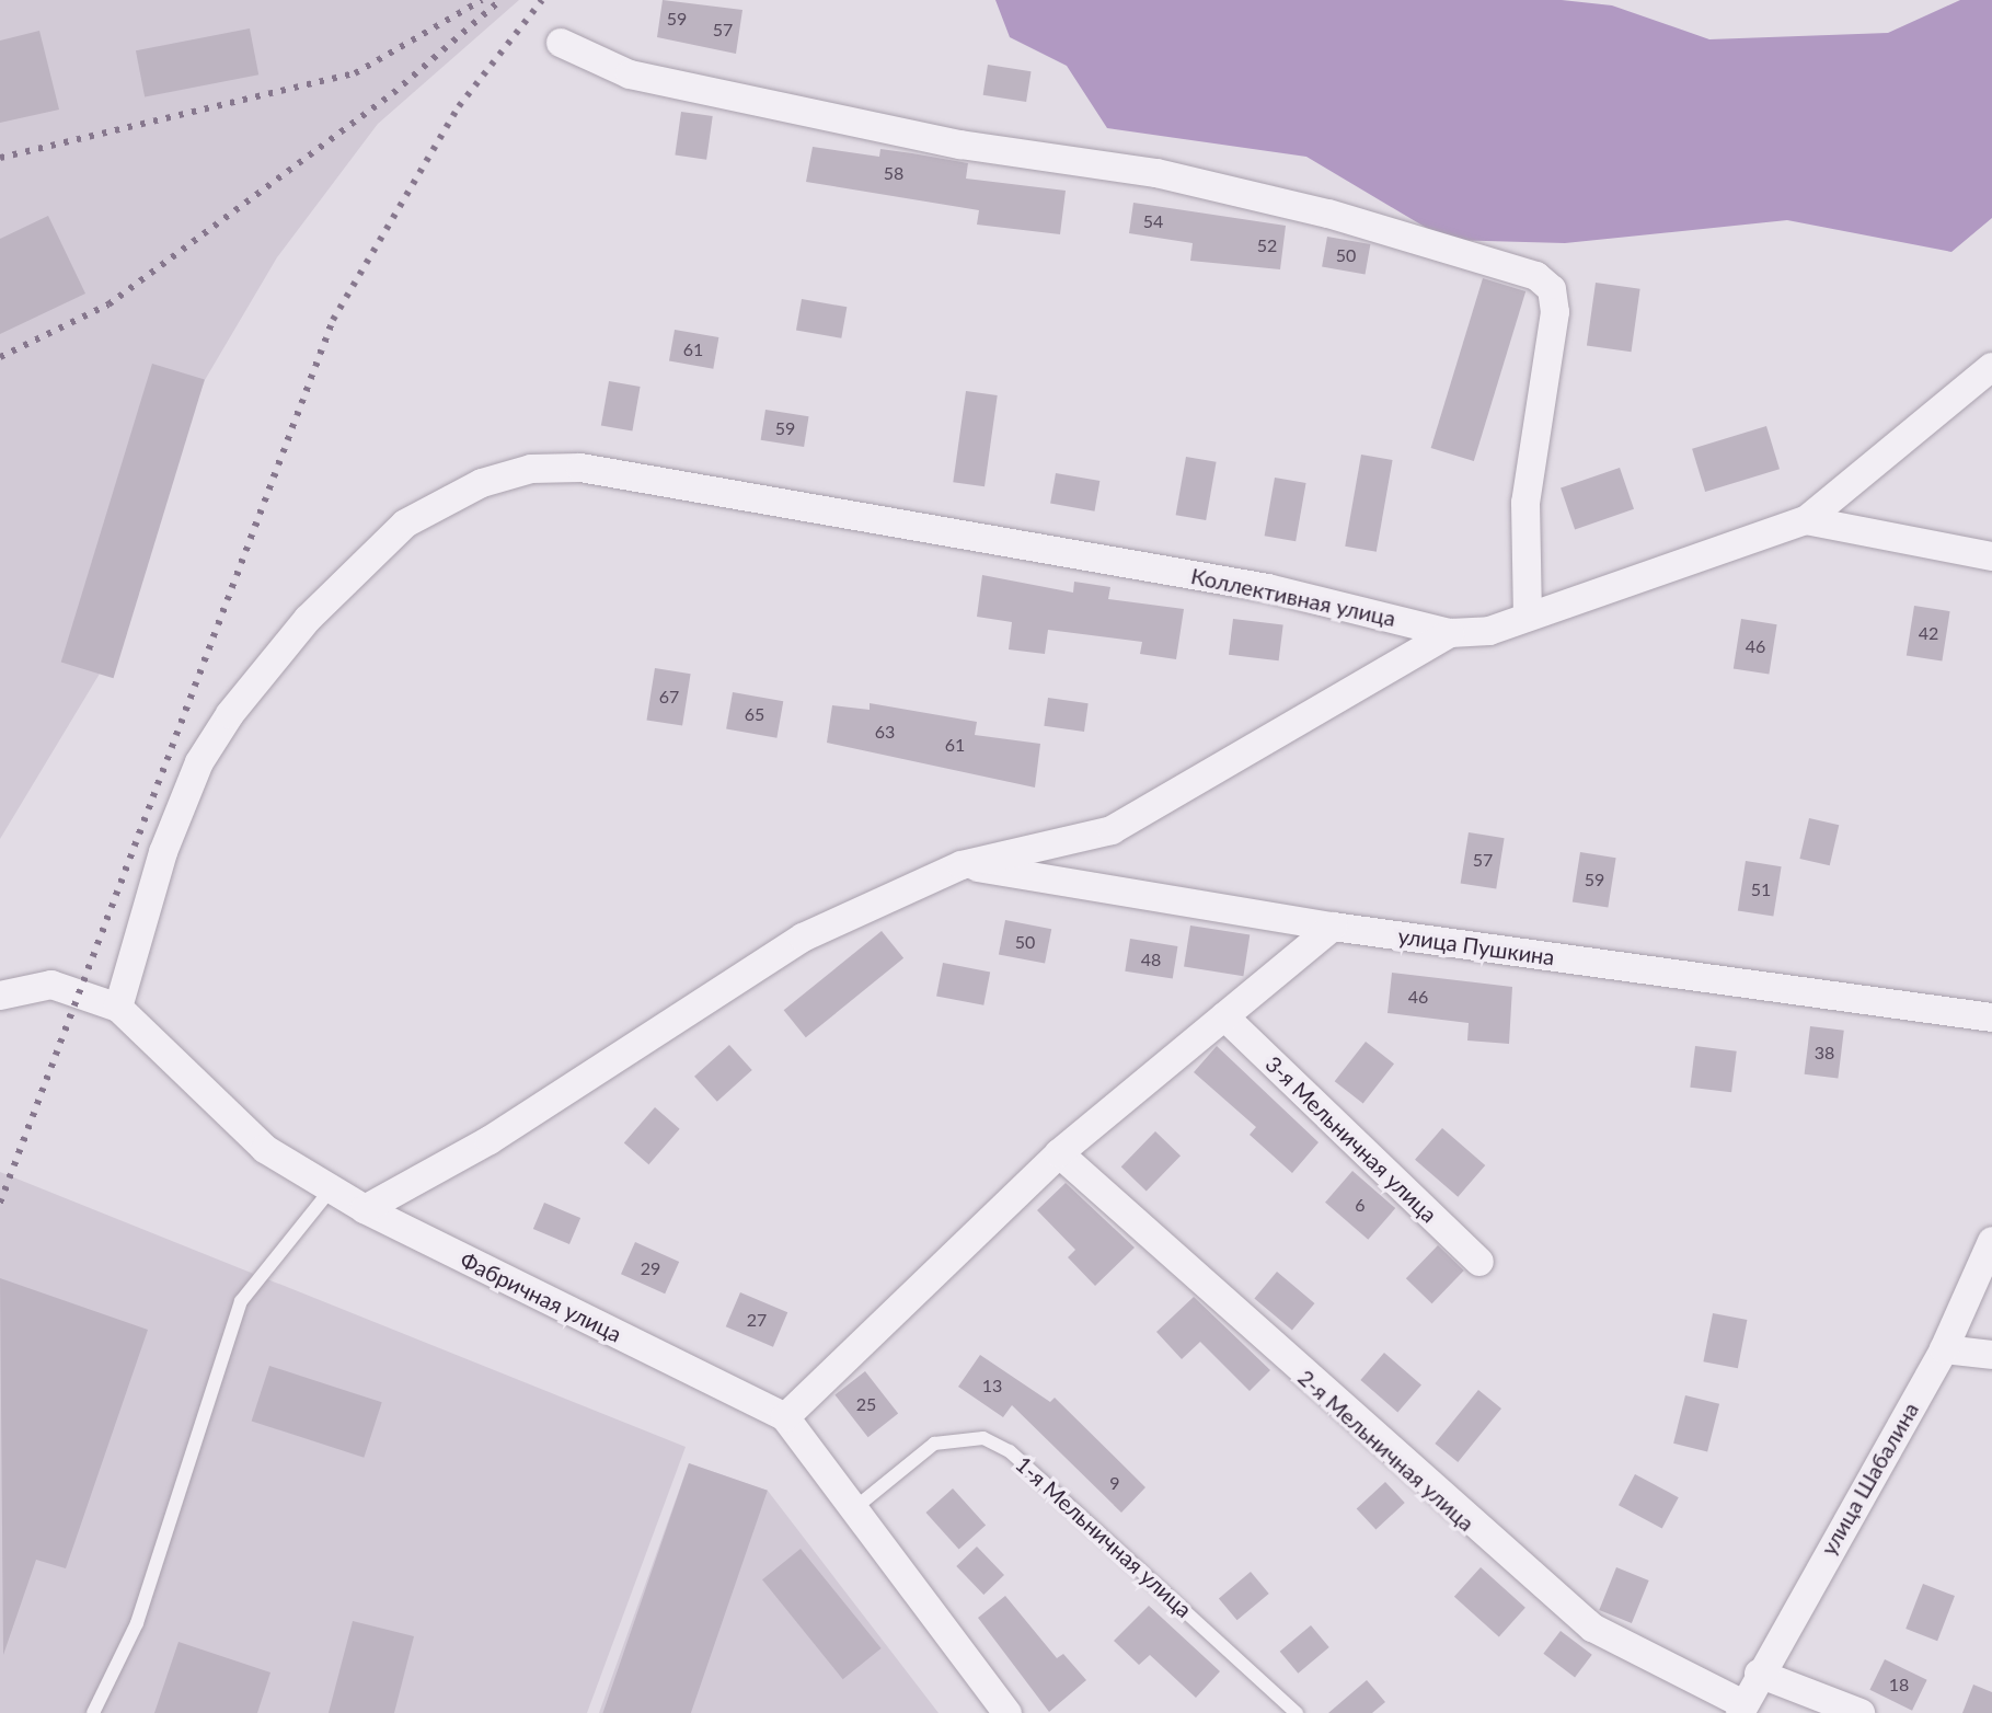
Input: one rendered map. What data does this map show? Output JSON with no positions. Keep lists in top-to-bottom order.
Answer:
{
  "streets": {
    "street": [
      "Коллективная улица",
      "улица Пушкина",
      "3-я Мельничная улица",
      "Фабричная улица",
      "2-я Мельничная улица",
      "улица Шабалина"
    ],
    "lane": ["1-я Мельничная улица"]
  },
  "crossings": [
    ["Коллективная улица", "Фабричная улица"],
    ["Фабричная улица", "1-я Мельничная улица"],
    ["2-я Мельничная улица", "улица Шабалина"]
  ],
  "house_numbers": [
    "59",
    "57",
    "58",
    "54",
    "52",
    "50",
    "61",
    "59",
    "42",
    "46",
    "67",
    "65",
    "63",
    "61",
    "57",
    "59",
    "51",
    "50",
    "48",
    "46",
    "38",
    "6",
    "29",
    "27",
    "13",
    "25",
    "9",
    "18"
  ]
}
